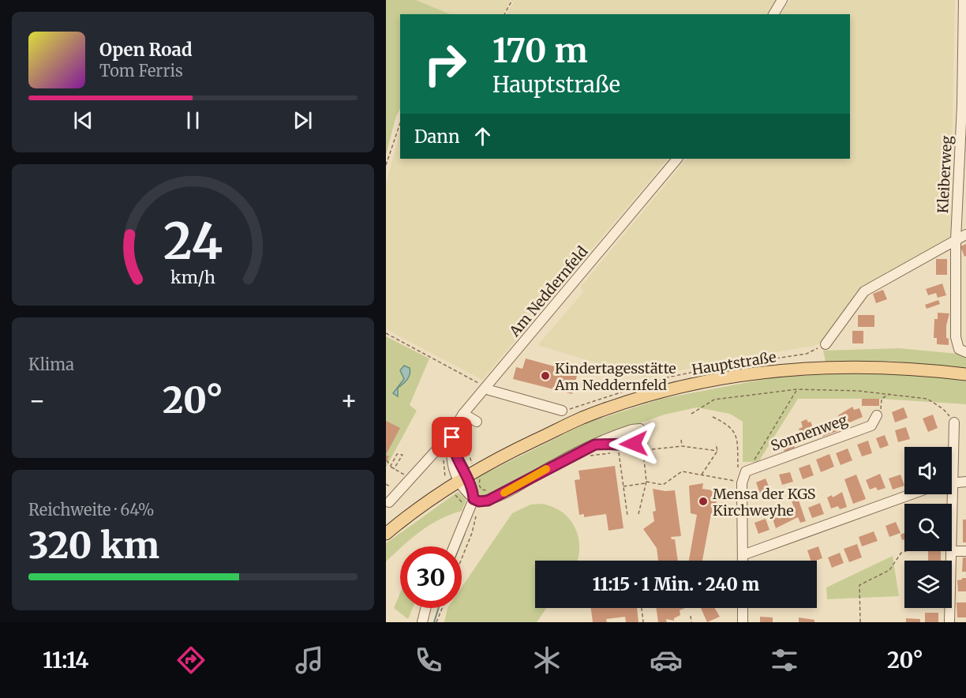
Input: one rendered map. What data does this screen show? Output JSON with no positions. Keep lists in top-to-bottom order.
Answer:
{
  "streets": {
    "main road": ["Hauptstraße"],
    "street": ["Kleiberweg", "Am Neddernfeld", "Sonnenweg"]
  },
  "places": ["Kindertagesstätte Am Neddernfeld", "Mensa der KGS Kirchweyhe"],
  "page": {
    "turn": ["170 m", "Hauptstraße"],
    "song": ["Open Road", "Tom Ferris"],
    "then": "Dann",
    "tile": [
      "Klima",
      ["Reichweite · 64%", "320 km"]
    ],
    "heat": ["−", "20°", "+"],
    "limit": "30",
    "trip": "11:15 · 1 Min. · 240 m",
    "tabs": ["11:14", "20°"],
    "gauge": ["24", "km/h"]
  }
}
